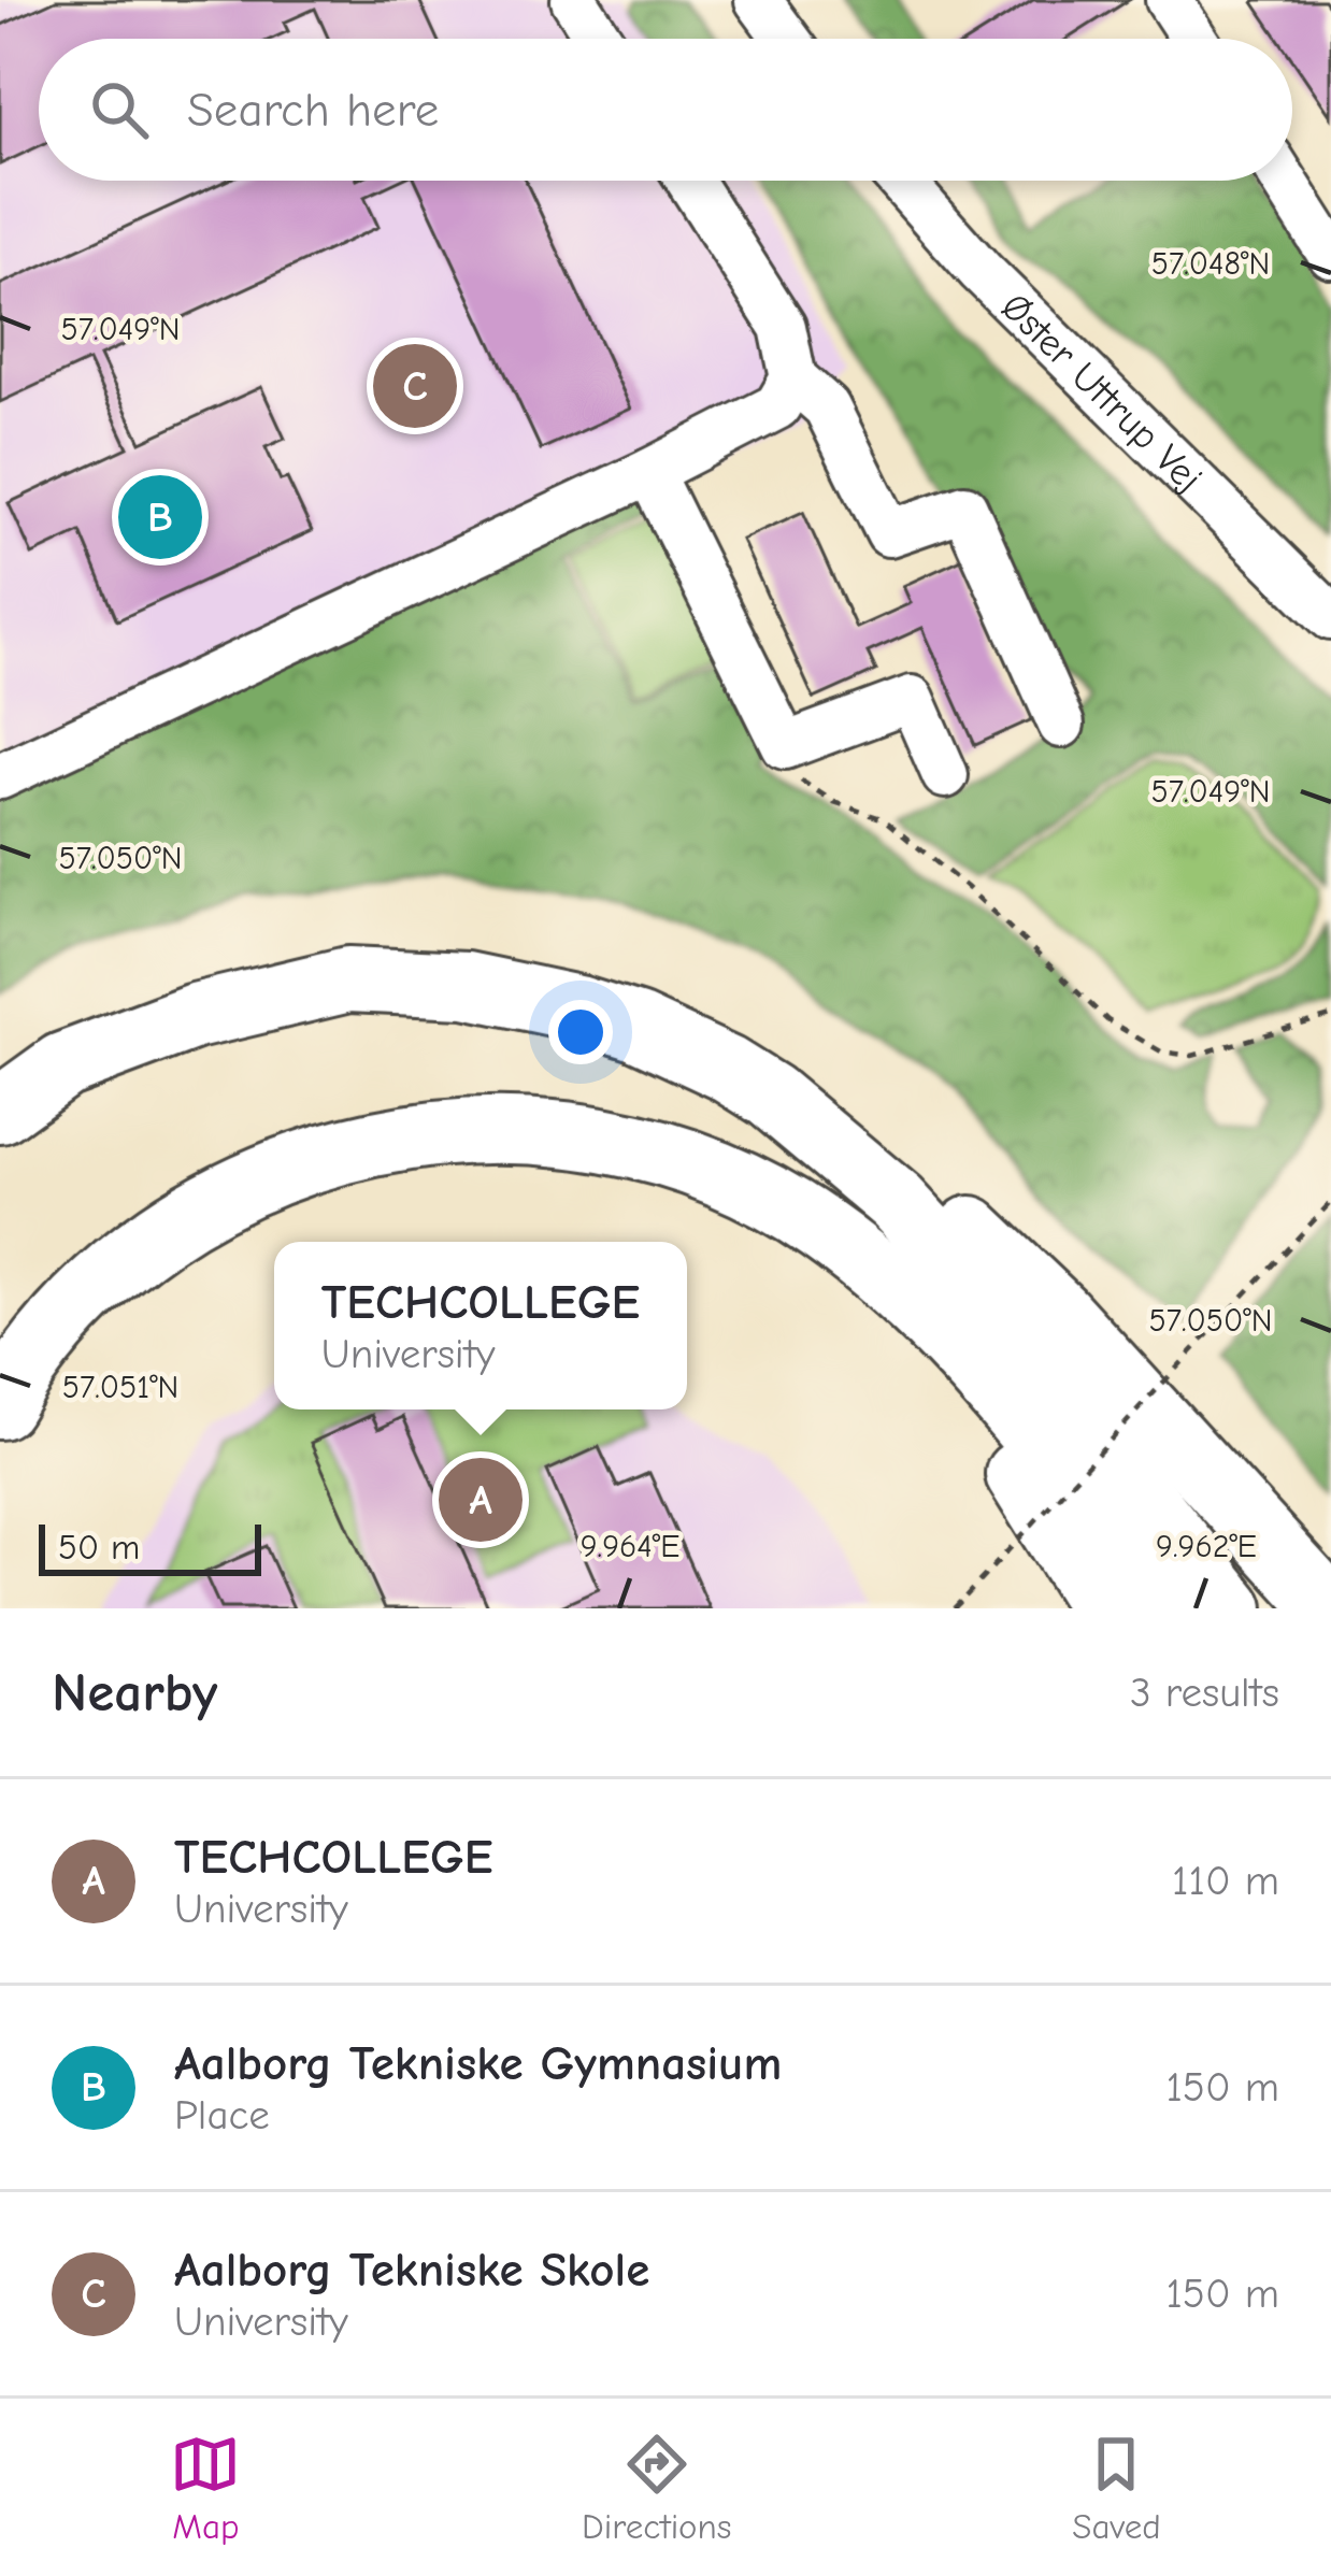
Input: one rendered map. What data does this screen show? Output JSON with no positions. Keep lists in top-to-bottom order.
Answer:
{
  "streets": {
    "street": ["Øster Uttrup Vej"]
  },
  "scale_bar": "50 m",
  "page": {
    "search": "Search here",
    "pins": ["C", "B", "A"],
    "popup": ["TECHCOLLEGE", "University"],
    "scale": "50 m",
    "heading": ["Nearby", "3 results"],
    "list": [
      {
        "mark": "A",
        "name": "TECHCOLLEGE",
        "note": "University",
        "value": "110 m"
      },
      {
        "mark": "B",
        "name": "Aalborg Tekniske Gymnasium",
        "note": "Place",
        "value": "150 m"
      },
      {
        "mark": "C",
        "name": "Aalborg Tekniske Skole",
        "note": "University",
        "value": "150 m"
      }
    ],
    "nav": ["Map", "Directions", "Saved"]
  },
  "coordinates": [
    "57.048°N",
    "57.049°N",
    "57.050°N",
    "57.051°N",
    "9.964°E",
    "9.962°E"
  ]
}
